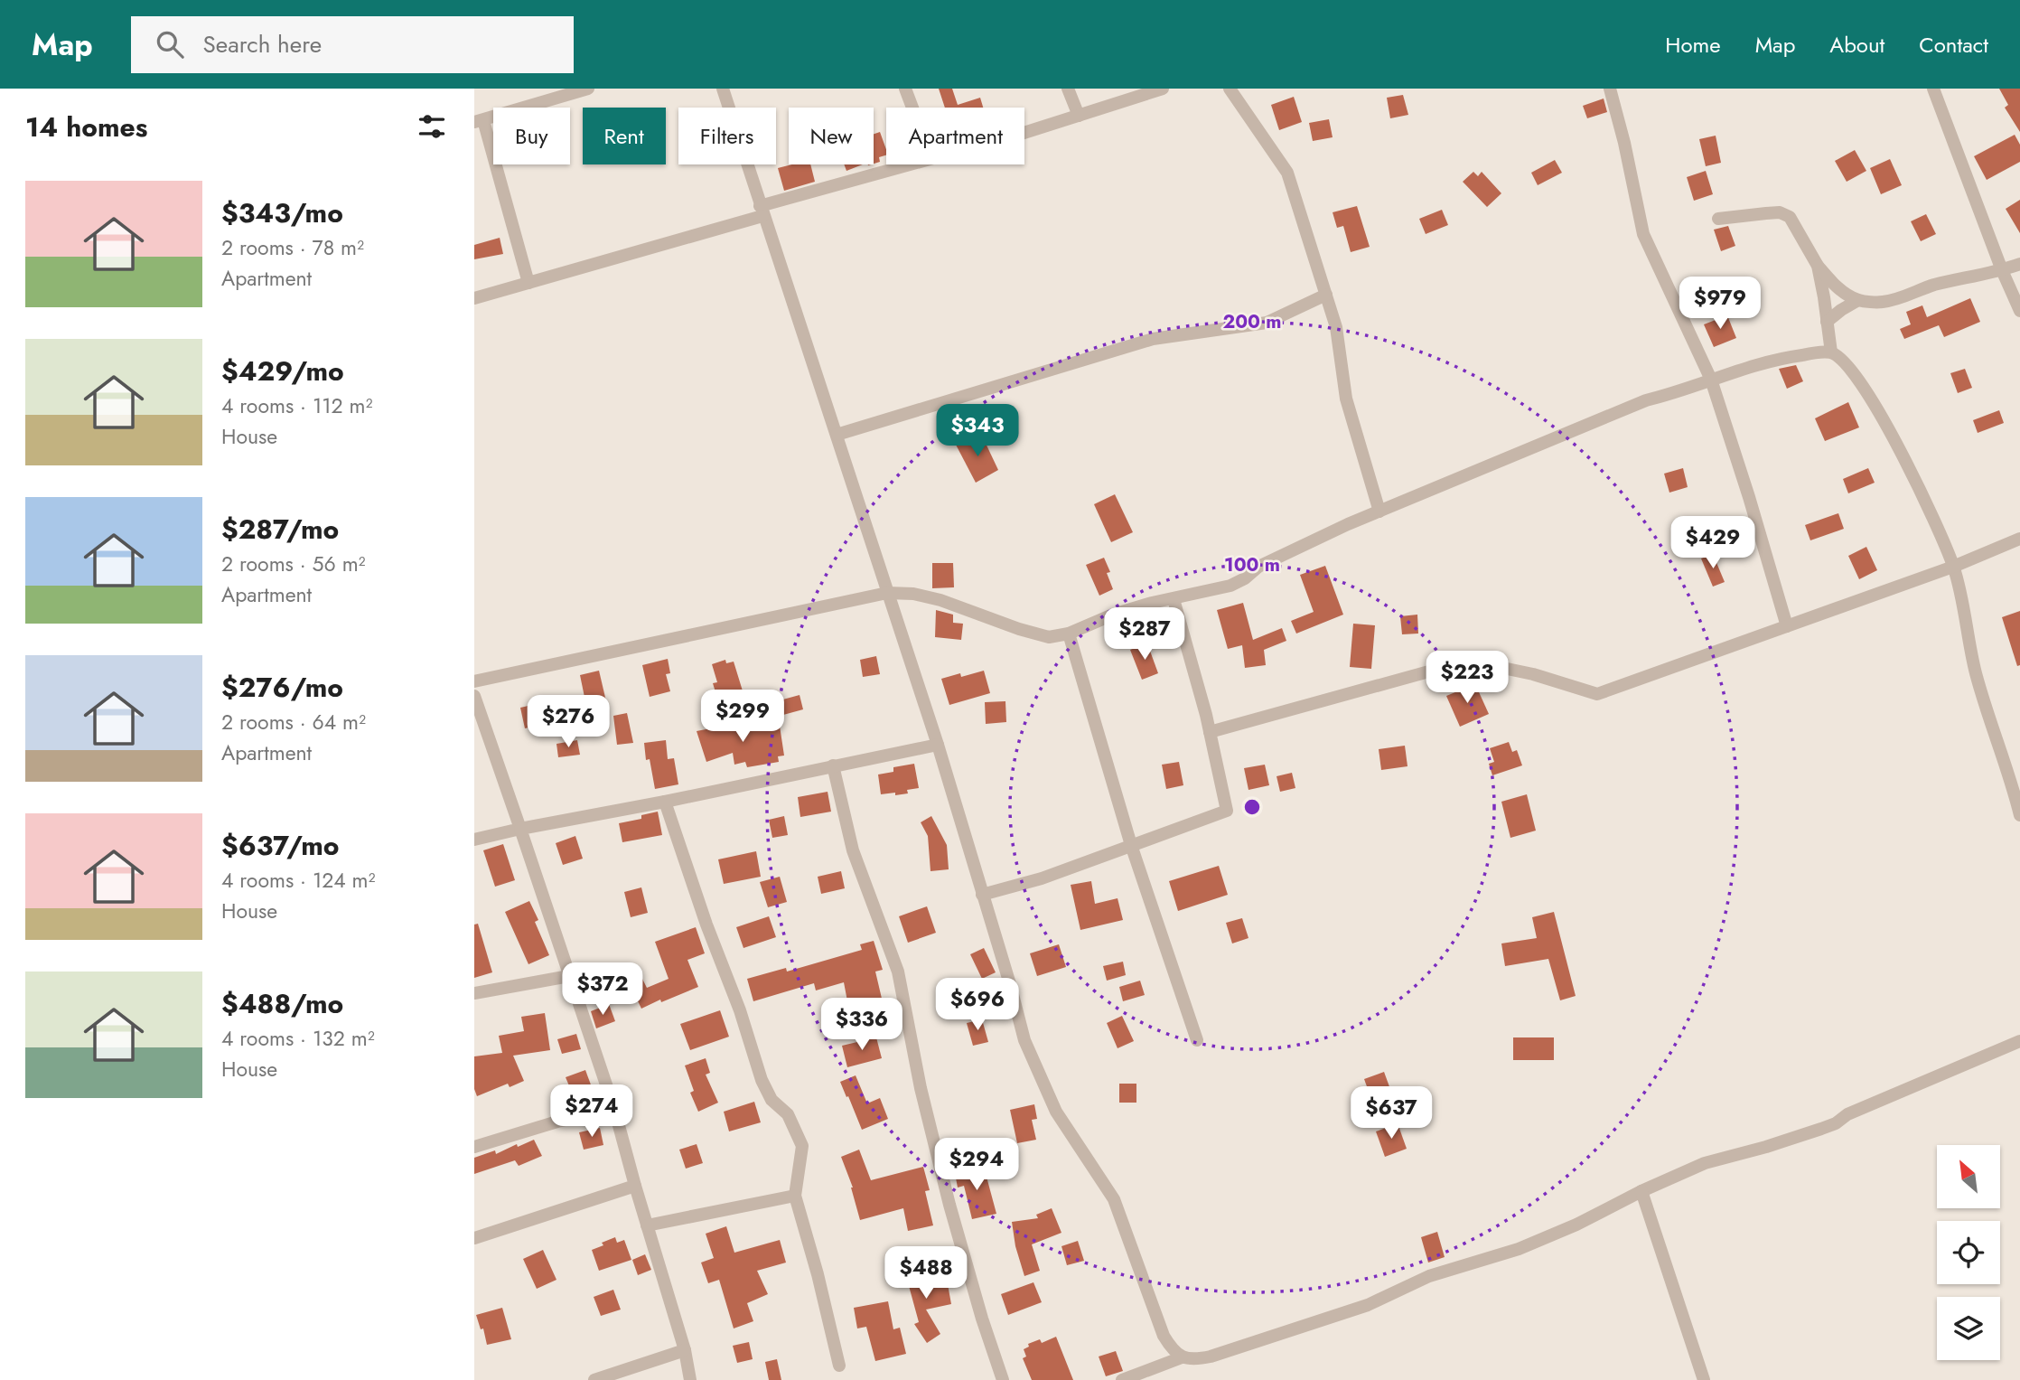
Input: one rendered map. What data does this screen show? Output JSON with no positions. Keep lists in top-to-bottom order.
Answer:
{
  "north": "top left",
  "page": {
    "header": "Map",
    "search": "Search here",
    "nav": [
      "Home",
      "Map",
      "About",
      "Contact"
    ],
    "heading": "14 homes",
    "chip": [
      "Buy",
      "Rent",
      "Filters",
      "New",
      "Apartment"
    ],
    "list": [
      {
        "name": "$343/mo",
        "note": "2 rooms · 78 m² · Apartment"
      },
      {
        "name": "$429/mo",
        "note": "4 rooms · 112 m² · House"
      },
      {
        "name": "$287/mo",
        "note": "2 rooms · 56 m² · Apartment"
      },
      {
        "name": "$276/mo",
        "note": "2 rooms · 64 m² · Apartment"
      },
      {
        "name": "$637/mo",
        "note": "4 rooms · 124 m² · House"
      },
      {
        "name": "$488/mo",
        "note": "4 rooms · 132 m² · House"
      }
    ],
    "price": [
      "$979",
      "$343",
      "$429",
      "$287",
      "$223",
      "$299",
      "$276",
      "$372",
      "$696",
      "$336",
      "$274",
      "$637",
      "$294",
      "$488"
    ]
  },
  "rings": ["200 m", "100 m"]
}
